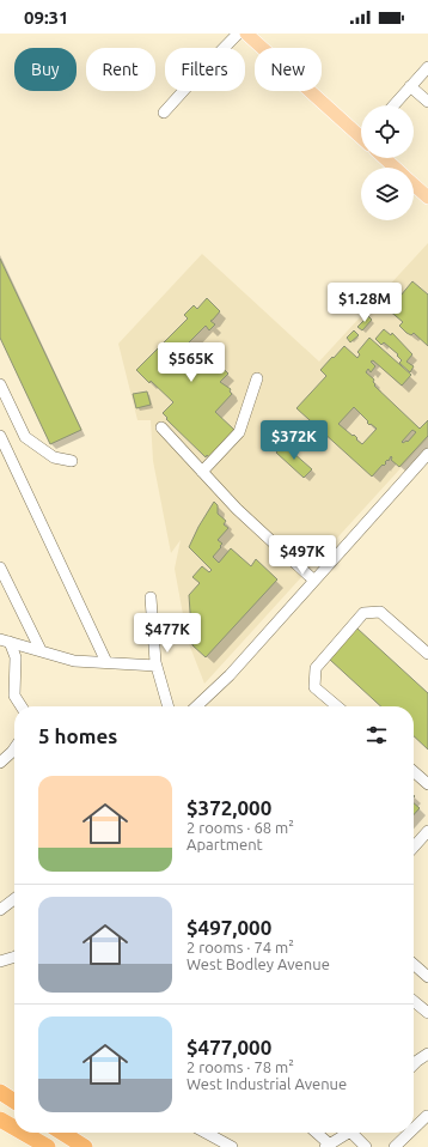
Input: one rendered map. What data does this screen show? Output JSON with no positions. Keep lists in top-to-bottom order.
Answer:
{
  "page": {
    "status": "09:31",
    "chip": [
      "Buy",
      "Rent",
      "Filters",
      "New"
    ],
    "price": [
      "$1.28M",
      "$565K",
      "$372K",
      "$497K",
      "$477K"
    ],
    "heading": "5 homes",
    "list": [
      {
        "name": "$372,000",
        "note": "2 rooms · 68 m² · Apartment"
      },
      {
        "name": "$497,000",
        "note": "2 rooms · 74 m² · West Bodley Avenue"
      },
      {
        "name": "$477,000",
        "note": "2 rooms · 78 m² · West Industrial Avenue"
      }
    ]
  }
}
